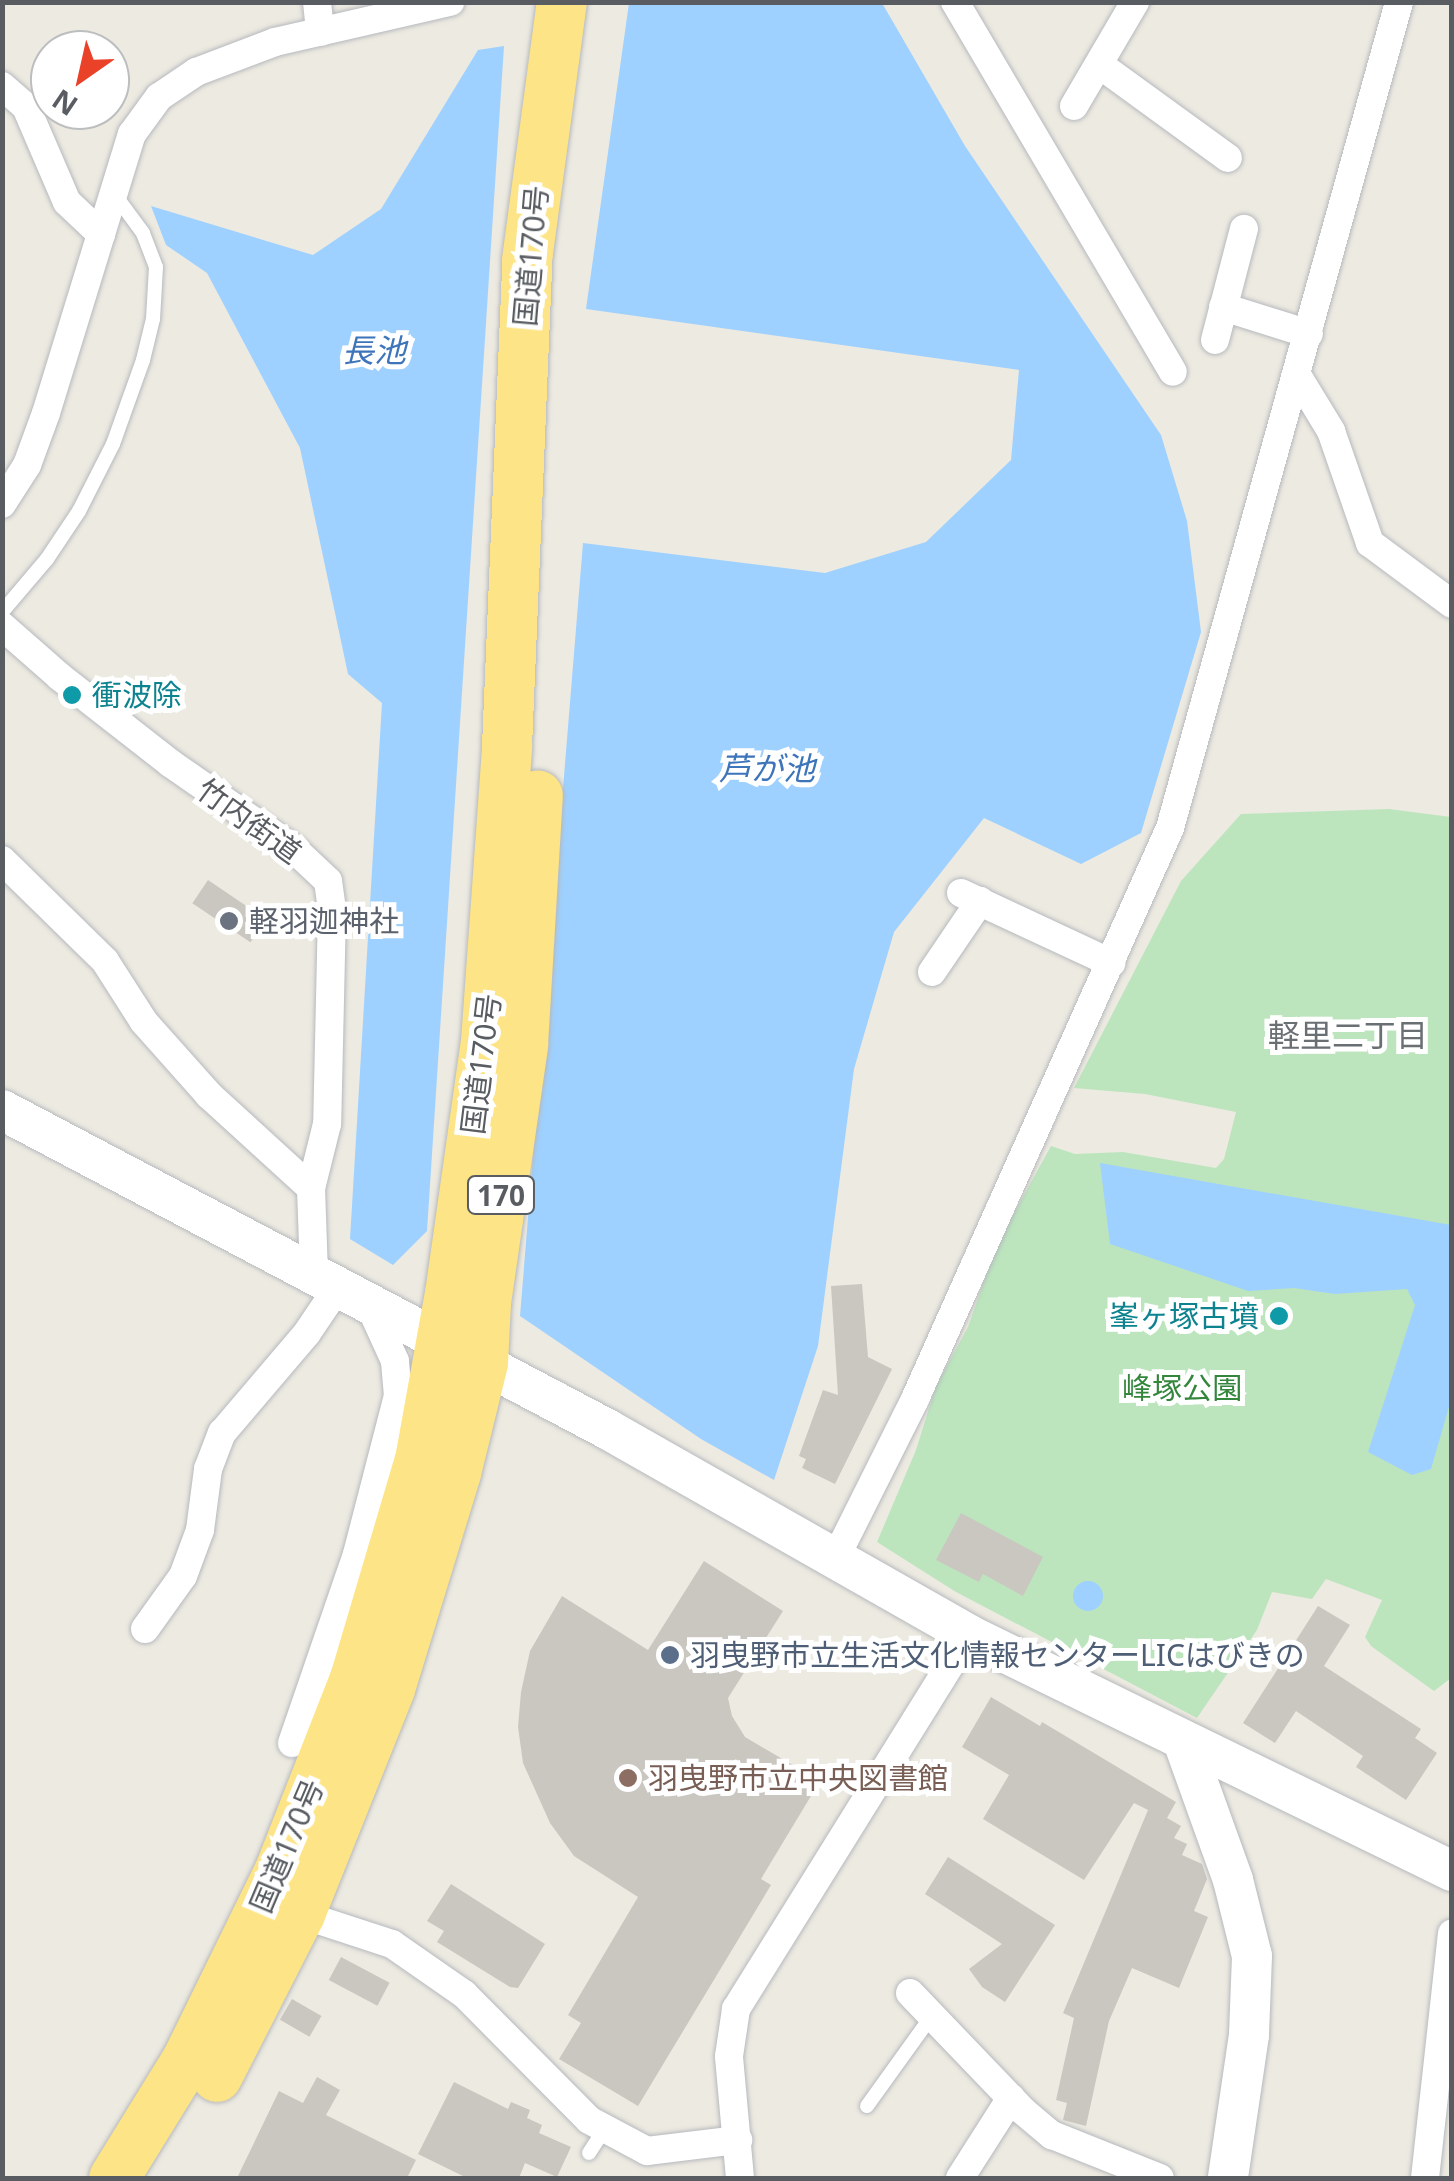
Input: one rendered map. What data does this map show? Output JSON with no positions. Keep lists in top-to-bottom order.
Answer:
{
  "streets": {
    "highway": ["国道170号", "170"],
    "street": ["竹内街道"]
  },
  "districts": ["軽里二丁目"],
  "water": ["長池", "芦が池"],
  "parks": ["峰塚公園"],
  "places": [
    "衝波除",
    "軽羽迦神社",
    "峯ヶ塚古墳",
    "羽曳野市立生活文化情報センターLICはびきの",
    "羽曳野市立中央図書館"
  ],
  "north": "bottom left"
}
